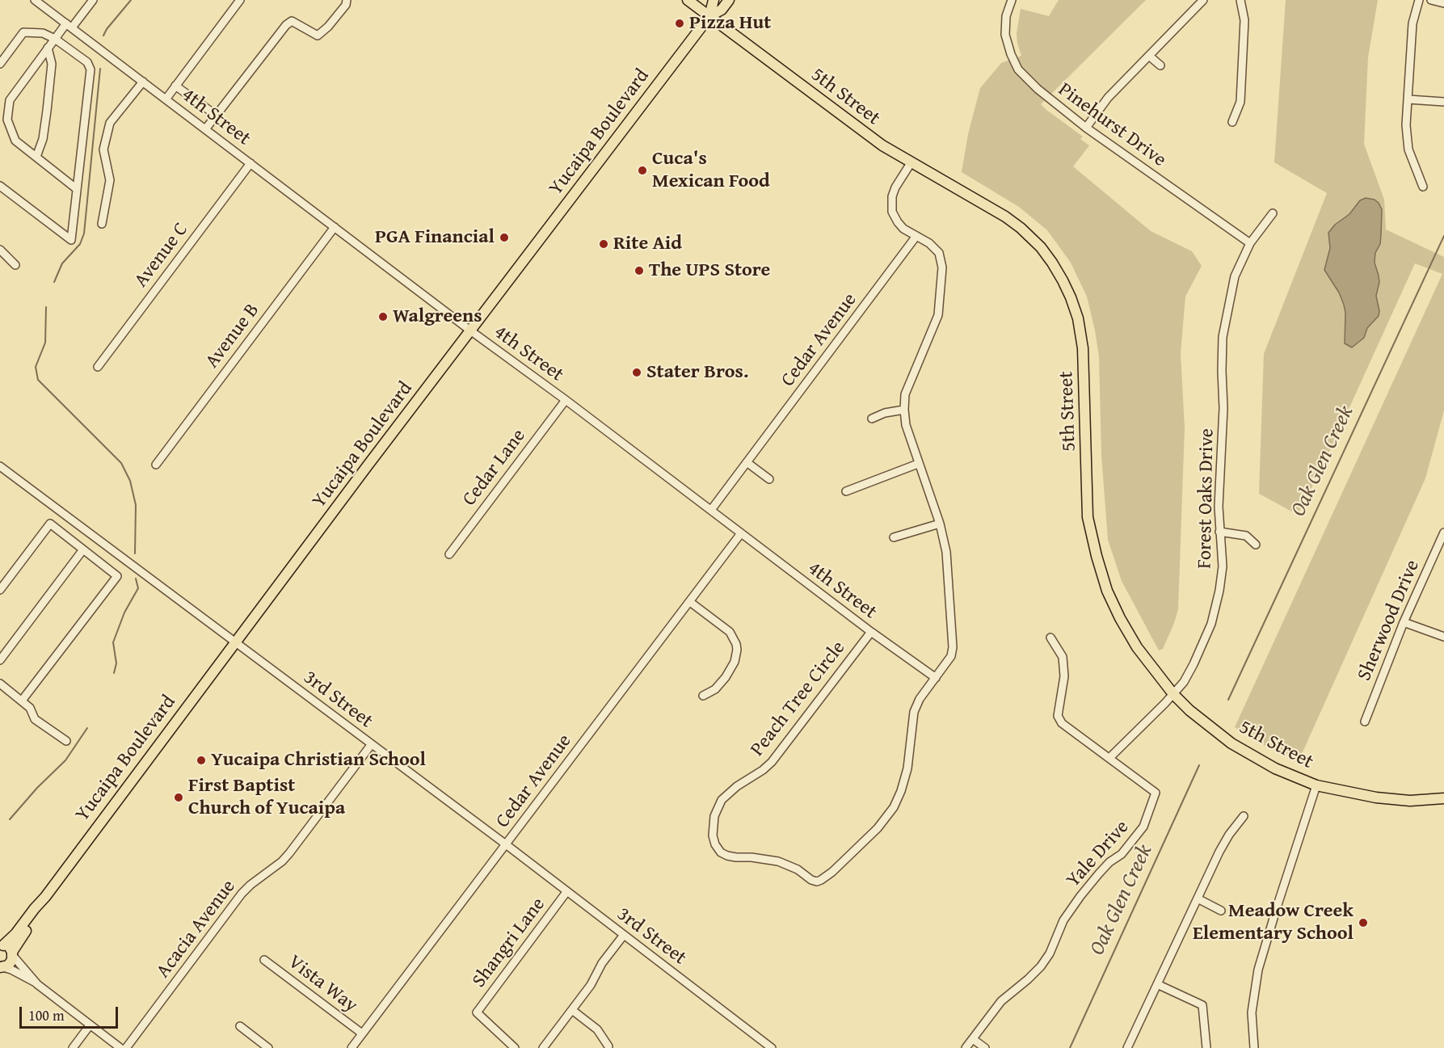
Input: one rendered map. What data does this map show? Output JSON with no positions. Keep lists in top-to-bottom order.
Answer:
{
  "streets": {
    "main road": ["5th Street", "Yucaipa Boulevard"],
    "street": [
      "4th Street",
      "Pinehurst Drive",
      "Avenue C",
      "Avenue B",
      "Cedar Avenue",
      "Cedar Lane",
      "Forest Oaks Drive",
      "Sherwood Drive",
      "Peach Tree Circle",
      "3rd Street",
      "Yale Drive",
      "Acacia Avenue",
      "Shangri Lane",
      "Vista Way"
    ]
  },
  "crossings": [
    ["5th Street", "Yucaipa Boulevard"],
    ["5th Street", "Forest Oaks Drive"],
    ["4th Street", "Yucaipa Boulevard"],
    ["4th Street", "Avenue C"],
    ["4th Street", "Avenue B"],
    ["4th Street", "Cedar Avenue"],
    ["4th Street", "Cedar Lane"],
    ["4th Street", "Peach Tree Circle"],
    ["Pinehurst Drive", "Forest Oaks Drive"],
    ["Yucaipa Boulevard", "3rd Street"],
    ["Cedar Avenue", "3rd Street"],
    ["Cedar Avenue", "Vista Way"],
    ["Forest Oaks Drive", "Yale Drive"],
    ["3rd Street", "Acacia Avenue"],
    ["3rd Street", "Shangri Lane"]
  ],
  "water": ["Oak Glen Creek"],
  "places": [
    "Pizza Hut",
    "Cuca's Mexican Food",
    "PGA Financial",
    "Rite Aid",
    "The UPS Store",
    "Walgreens",
    "Stater Bros.",
    "Yucaipa Christian School",
    "First Baptist Church of Yucaipa",
    "Meadow Creek Elementary School"
  ],
  "scale_bar": "100 m"
}
